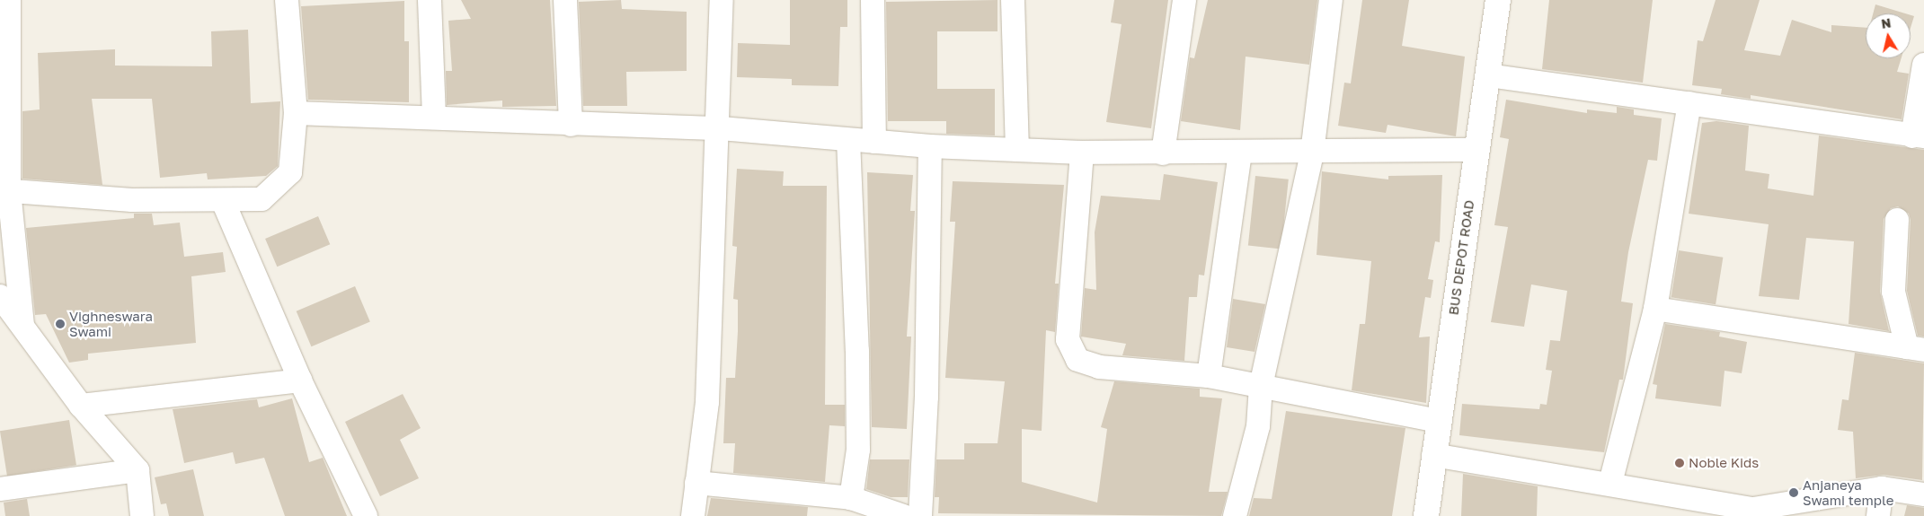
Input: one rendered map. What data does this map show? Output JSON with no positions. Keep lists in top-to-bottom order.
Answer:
{
  "streets": {
    "street": ["BUS DEPOT ROAD"]
  },
  "places": ["Vighneswara Swami", "Noble Kids", "Anjaneya Swami temple"],
  "north": "top"
}
